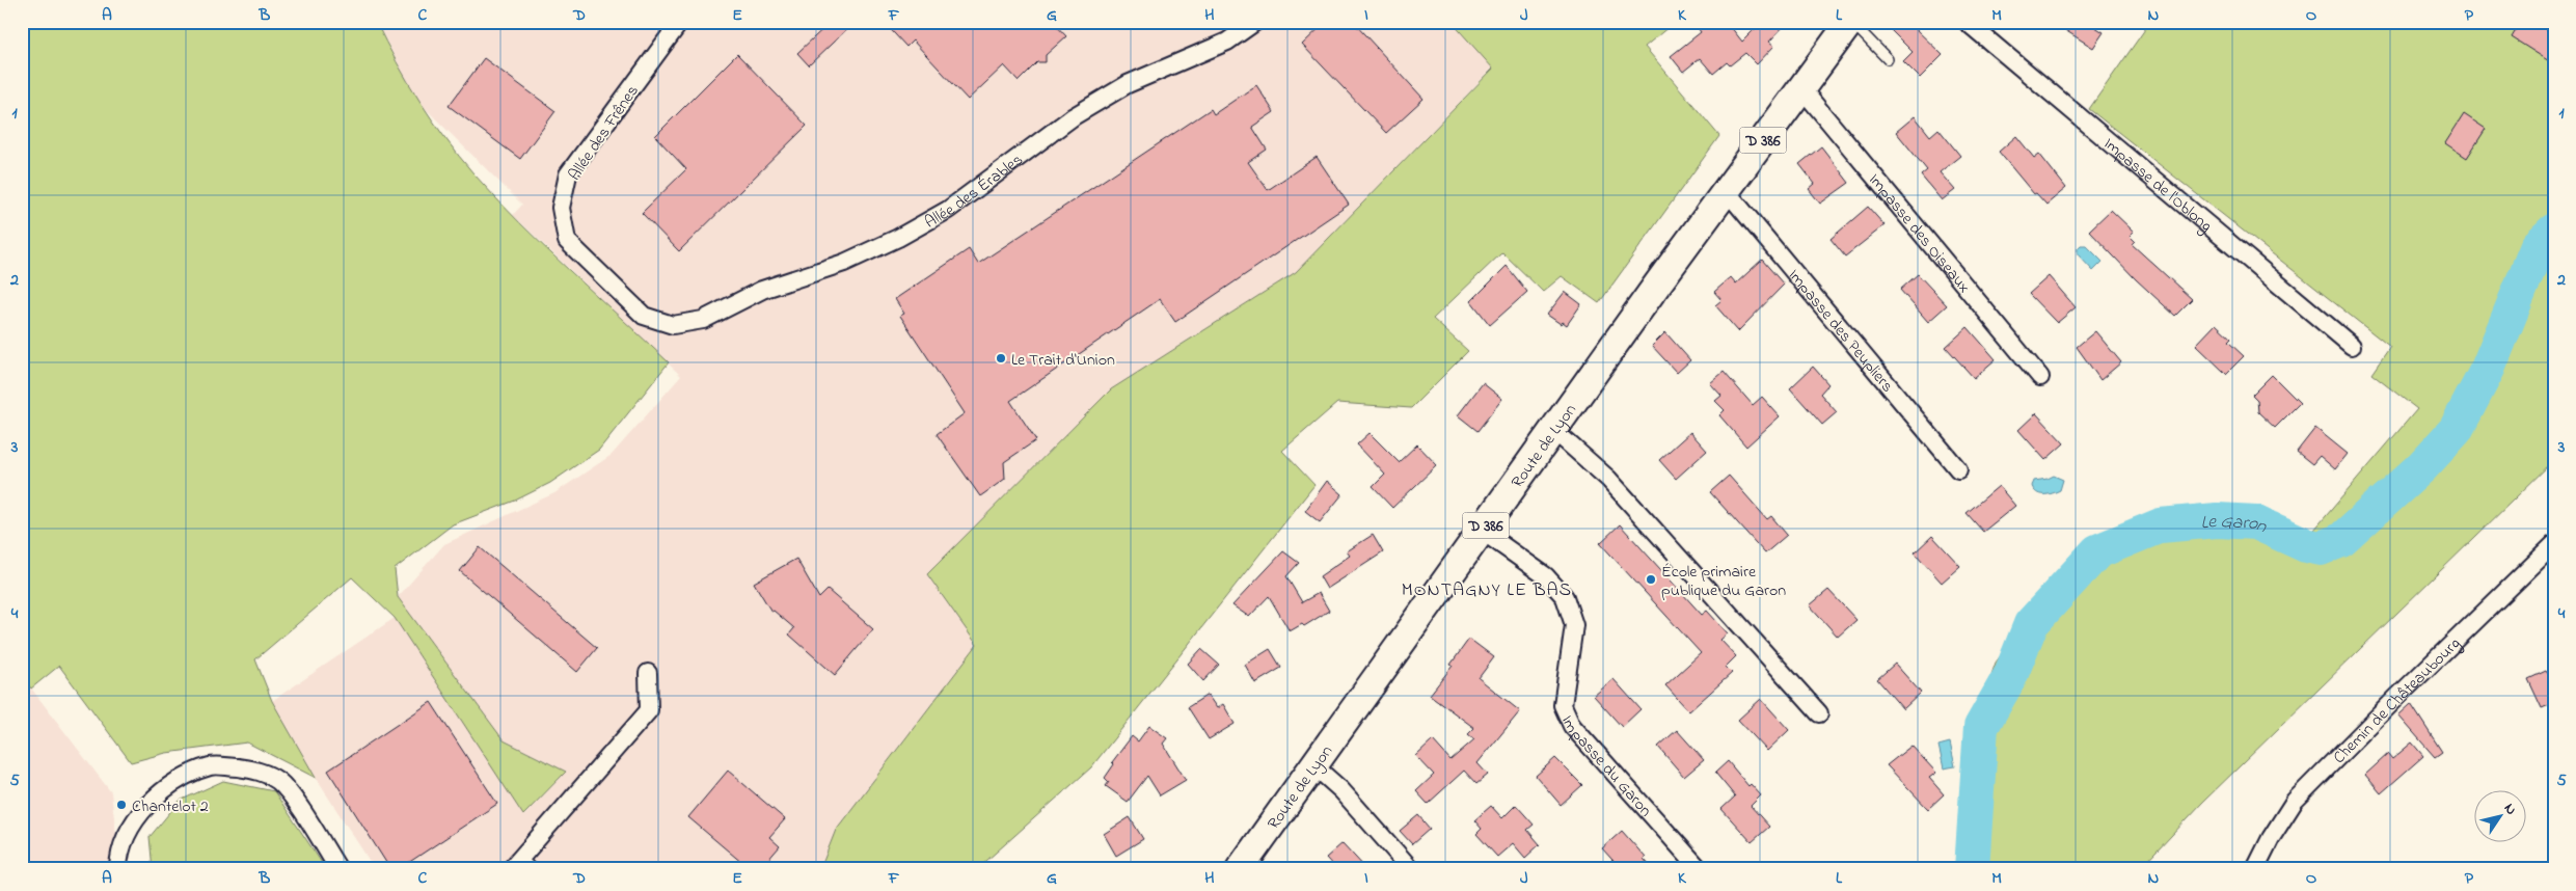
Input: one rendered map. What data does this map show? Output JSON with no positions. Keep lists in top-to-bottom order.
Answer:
{
  "streets": {
    "main road": ["D 386", "Route de Lyon"],
    "street": [
      "Allée des Frênes",
      "Impasse de l'Oblong",
      "Allée des Érables",
      "Impasse des Oiseaux",
      "Impasse des Peupliers",
      "Chemin de Châteaubourg",
      "Impasse du Garon"
    ]
  },
  "crossings": [
    ["Allée des Frênes", "Allée des Érables"],
    ["Impasse des Oiseaux", "Route de Lyon"],
    ["Impasse des Peupliers", "Route de Lyon"],
    ["Route de Lyon", "Impasse du Garon"]
  ],
  "districts": ["MONTAGNY LE BAS"],
  "water": ["Le Garon"],
  "places": ["Le Trait d'Union", "École primaire publique du Garon", "Chantelot 2"],
  "north": "top right",
  "grid": {
    "columns": [
      "A",
      "B",
      "C",
      "D",
      "E",
      "F",
      "G",
      "H",
      "I",
      "J",
      "K",
      "L",
      "M",
      "N",
      "O",
      "P"
    ],
    "rows": [
      "1",
      "2",
      "3",
      "4",
      "5"
    ]
  }
}
